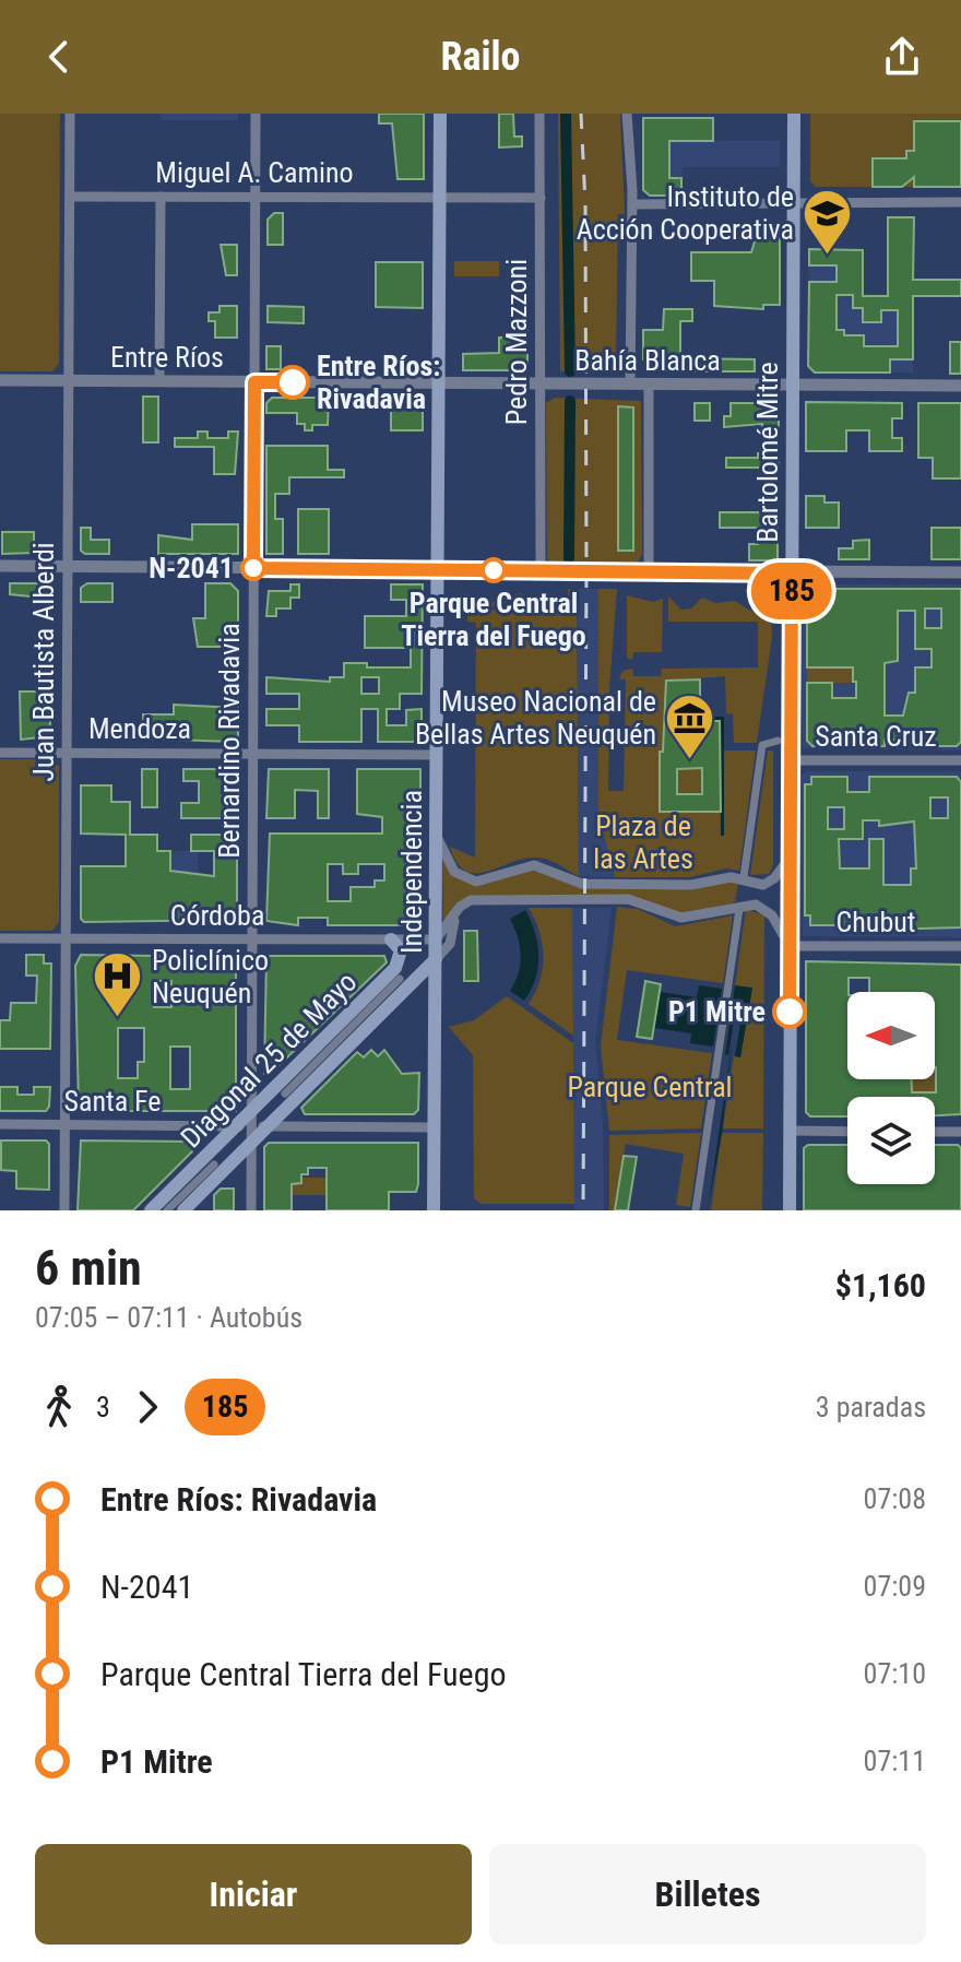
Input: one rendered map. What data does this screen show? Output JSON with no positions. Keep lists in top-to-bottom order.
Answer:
{
  "streets": {
    "main road": ["Bartolomé Mitre", "Independencia", "Diagonal 25 de Mayo"],
    "street": [
      "Miguel A. Camino",
      "Pedro Mazzoni",
      "Entre Ríos",
      "Bahía Blanca",
      "Juan Bautista Alberdi",
      "Mendoza",
      "Santa Cruz",
      "Bernardino Rivadavia",
      "Córdoba",
      "Chubut",
      "Santa Fe"
    ]
  },
  "crossings": [
    ["Miguel A. Camino", "Pedro Mazzoni"],
    ["Miguel A. Camino", "Juan Bautista Alberdi"],
    ["Miguel A. Camino", "Bernardino Rivadavia"],
    ["Miguel A. Camino", "Independencia"],
    ["Pedro Mazzoni", "Bahía Blanca"],
    ["Entre Ríos", "Bahía Blanca"],
    ["Entre Ríos", "Juan Bautista Alberdi"],
    ["Entre Ríos", "Bernardino Rivadavia"],
    ["Entre Ríos", "Independencia"],
    ["Bahía Blanca", "Bartolomé Mitre"],
    ["Bahía Blanca", "Independencia"],
    ["Bartolomé Mitre", "Santa Cruz"],
    ["Bartolomé Mitre", "Chubut"],
    ["Juan Bautista Alberdi", "Mendoza"],
    ["Juan Bautista Alberdi", "Córdoba"],
    ["Juan Bautista Alberdi", "Santa Fe"],
    ["Mendoza", "Bernardino Rivadavia"],
    ["Mendoza", "Independencia"],
    ["Bernardino Rivadavia", "Córdoba"],
    ["Bernardino Rivadavia", "Diagonal 25 de Mayo"],
    ["Bernardino Rivadavia", "Santa Fe"],
    ["Independencia", "Córdoba"],
    ["Independencia", "Diagonal 25 de Mayo"],
    ["Independencia", "Santa Fe"],
    ["Córdoba", "Diagonal 25 de Mayo"],
    ["Diagonal 25 de Mayo", "Santa Fe"]
  ],
  "parks": ["Plaza de las Artes", "Parque Central"],
  "places": {
    "school or university": ["Instituto de Acción Cooperativa"],
    "other": [
      "Entre Ríos: Rivadavia",
      "N-2041",
      "Parque Central Tierra del Fuego",
      "P1 Mitre"
    ],
    "museum": ["Museo Nacional de Bellas Artes Neuquén"],
    "hospital": ["Policlínico Neuquén"]
  },
  "lines": ["bus line 185"],
  "north": "left",
  "page": {
    "header": "Railo",
    "on_map": "185",
    "heading": ["6 min", "07:05 – 07:11 · Autobús", "$1,160"],
    "legs": ["3", "185", "3 paradas"],
    "list": [
      {
        "name": "Entre Ríos: Rivadavia",
        "value": "07:08"
      },
      {
        "name": "N-2041",
        "value": "07:09"
      },
      {
        "name": "Parque Central Tierra del Fuego",
        "value": "07:10"
      },
      {
        "name": "P1 Mitre",
        "value": "07:11"
      }
    ],
    "buttons": ["Iniciar", "Billetes"]
  }
}
